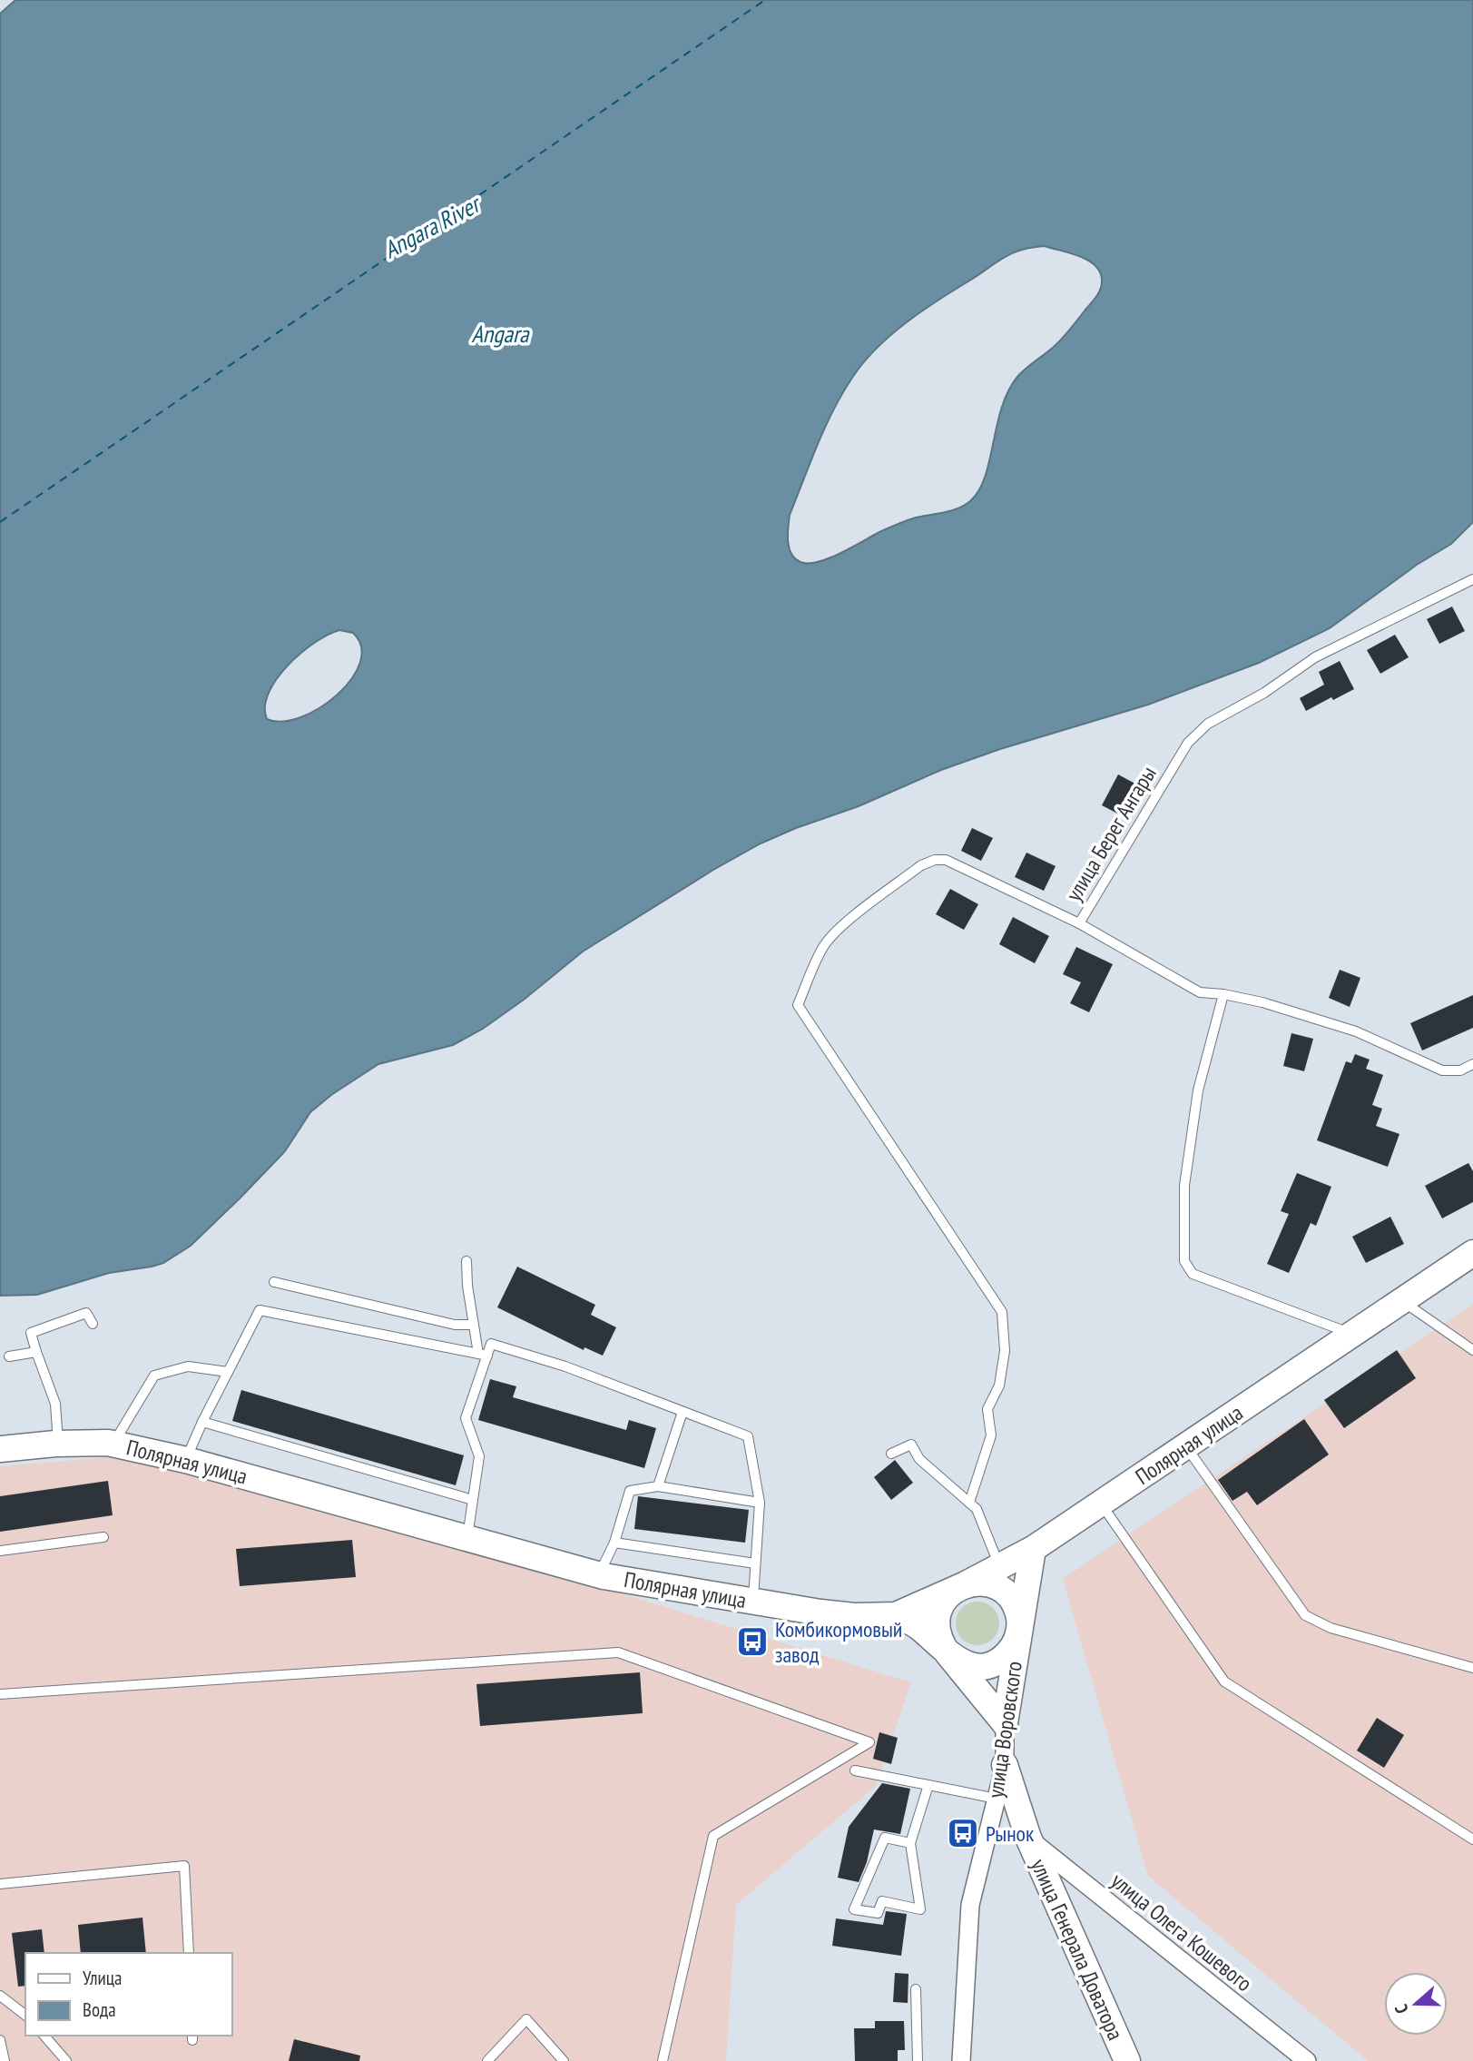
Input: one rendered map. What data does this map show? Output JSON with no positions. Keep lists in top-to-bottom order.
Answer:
{
  "streets": {
    "main road": ["Полярная улица", "улица Воровского", "улица Генерала Доватора"],
    "street": ["улица Олега Кошевого"],
    "lane": ["улица Берег Ангары"]
  },
  "crossings": [
    ["Полярная улица", "улица Воровского"],
    ["улица Воровского", "улица Генерала Доватора"],
    ["улица Олега Кошевого", "улица Генерала Доватора"]
  ],
  "water": ["Angara River", "Angara"],
  "places": {
    "bus stop": ["Комбикормовый завод", "Рынок"]
  },
  "legend": ["Улица", "Вода"],
  "north": "left"
}
